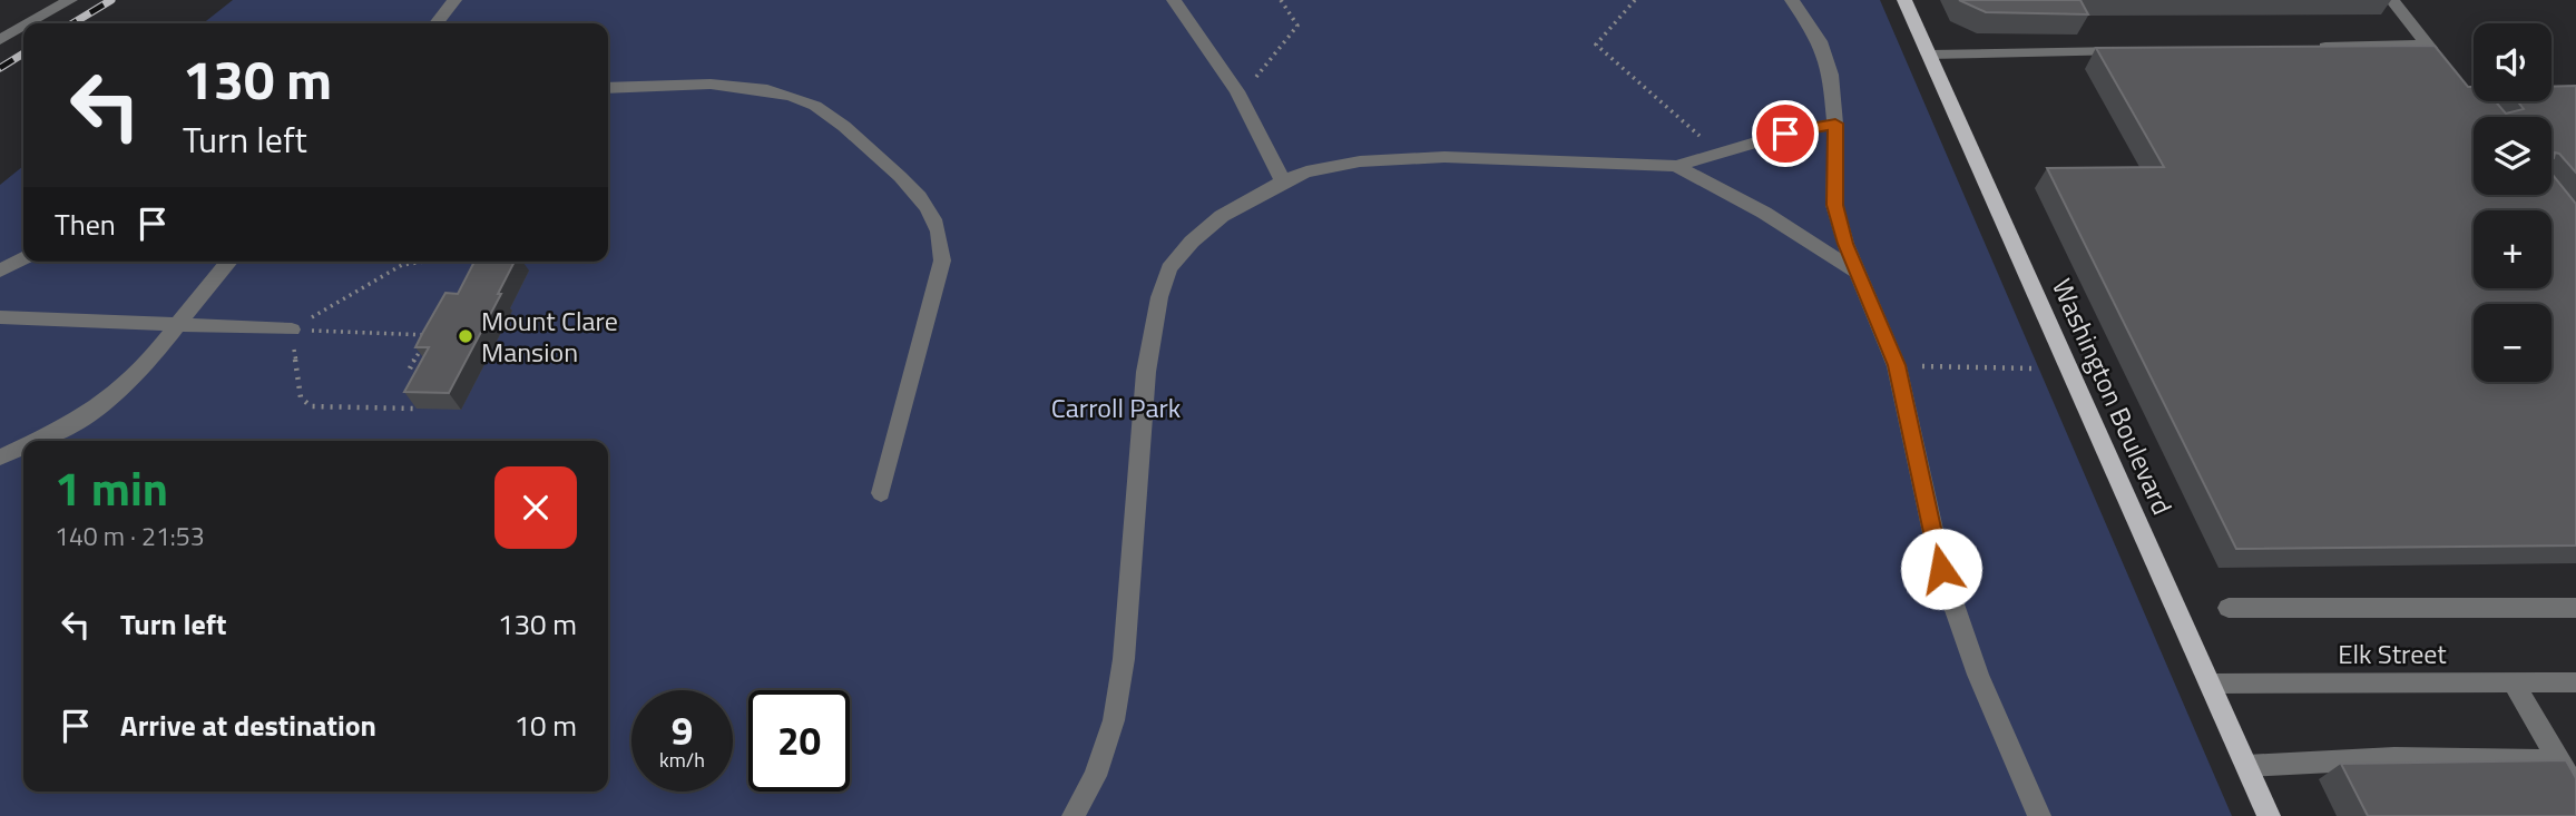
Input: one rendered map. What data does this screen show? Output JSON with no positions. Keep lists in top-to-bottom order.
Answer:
{
  "streets": {
    "main road": ["Washington Boulevard"],
    "street": ["Elk Street"]
  },
  "crossings": [
    ["Washington Boulevard", "Elk Street"]
  ],
  "parks": ["Carroll Park"],
  "places": ["Mount Clare Mansion"],
  "page": {
    "map_buttons": ["+", "−"],
    "turn": ["130 m", "Turn left"],
    "then": "Then",
    "heading": ["1 min", "140 m · 21:53"],
    "list": [
      {
        "name": "Turn left",
        "value": "130 m"
      },
      {
        "name": "Arrive at destination",
        "value": "10 m"
      }
    ],
    "speed": "9 km/h",
    "limit": "20"
  }
}
